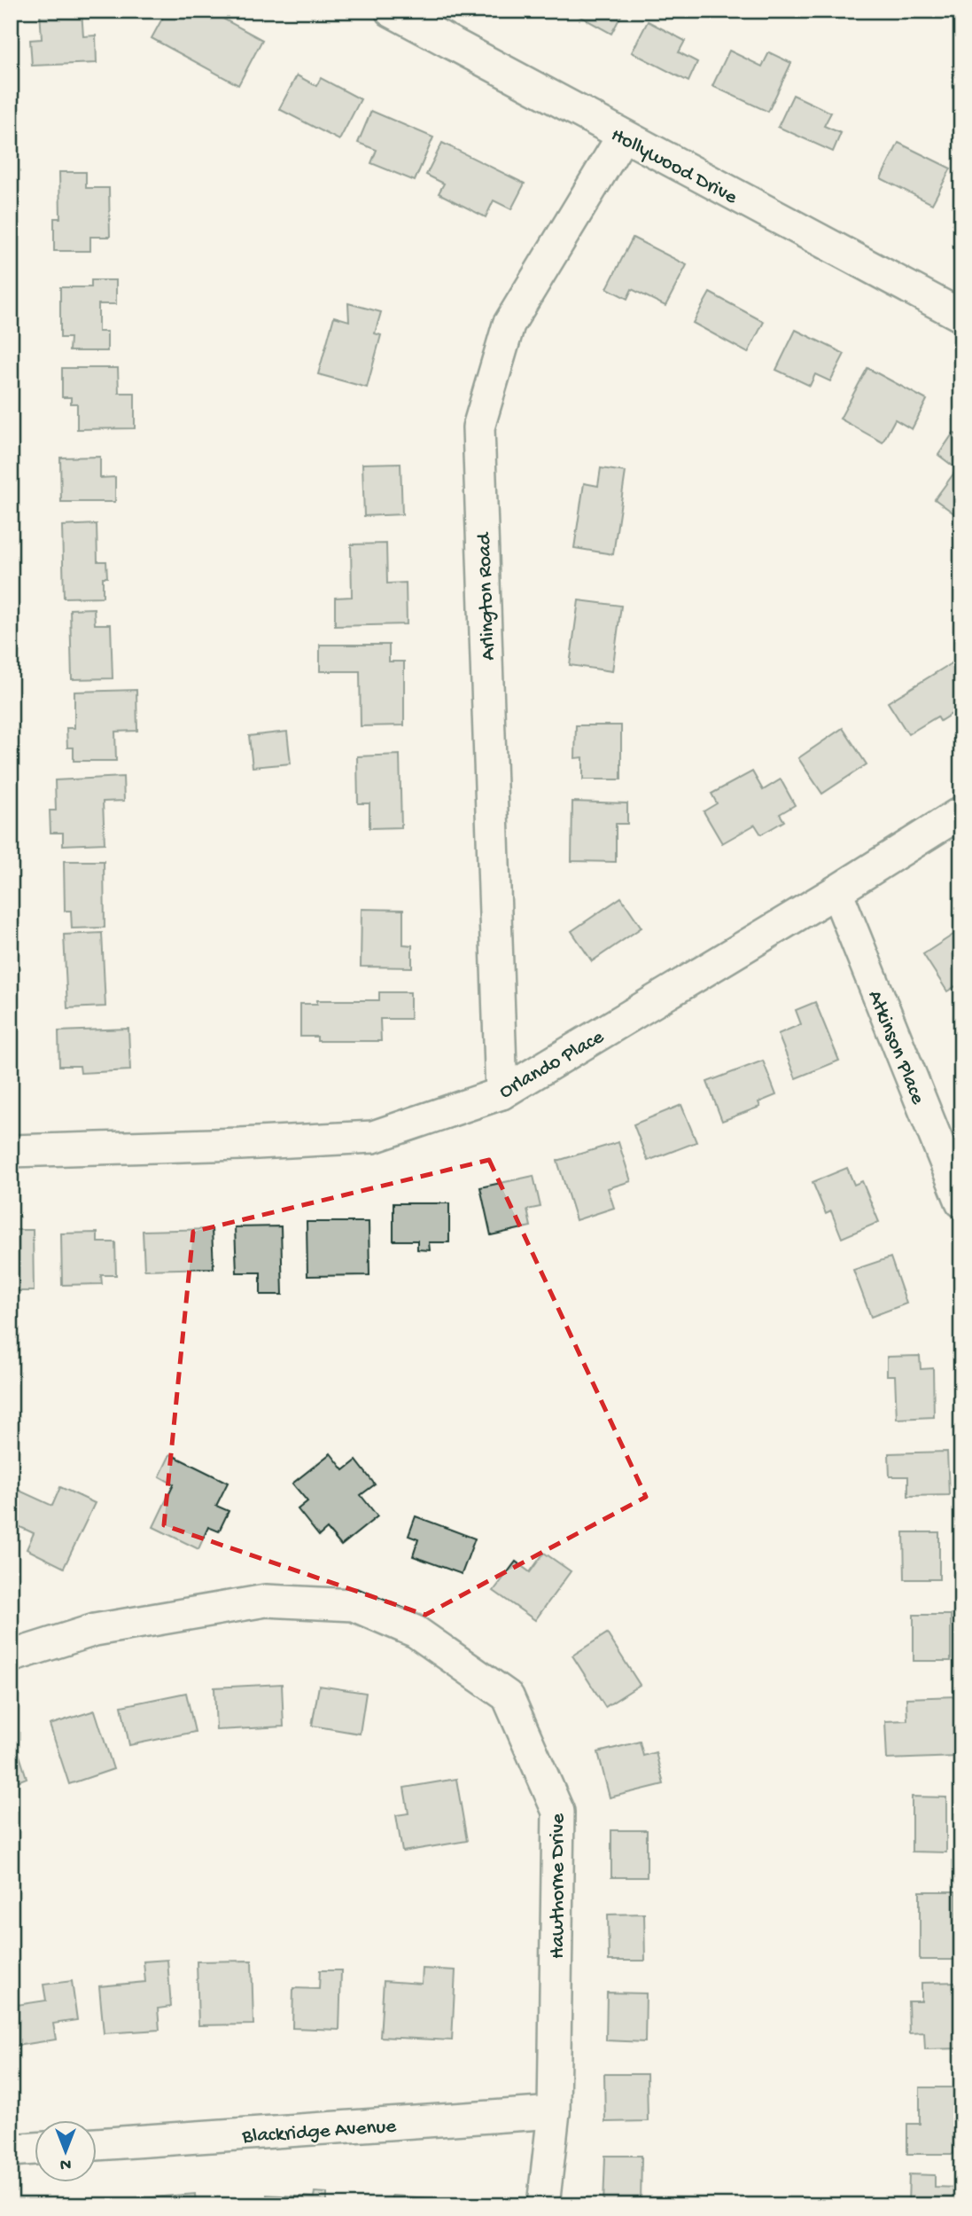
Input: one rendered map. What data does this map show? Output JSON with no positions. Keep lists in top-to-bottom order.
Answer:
{
  "streets": {
    "street": [
      "Hollywood Drive",
      "Arlington Road",
      "Atkinson Place",
      "Orlando Place",
      "Hawthorne Drive",
      "Blackridge Avenue"
    ]
  },
  "crossings": [
    ["Hollywood Drive", "Arlington Road"],
    ["Arlington Road", "Orlando Place"],
    ["Atkinson Place", "Orlando Place"],
    ["Hawthorne Drive", "Blackridge Avenue"]
  ],
  "north": "bottom"
}
